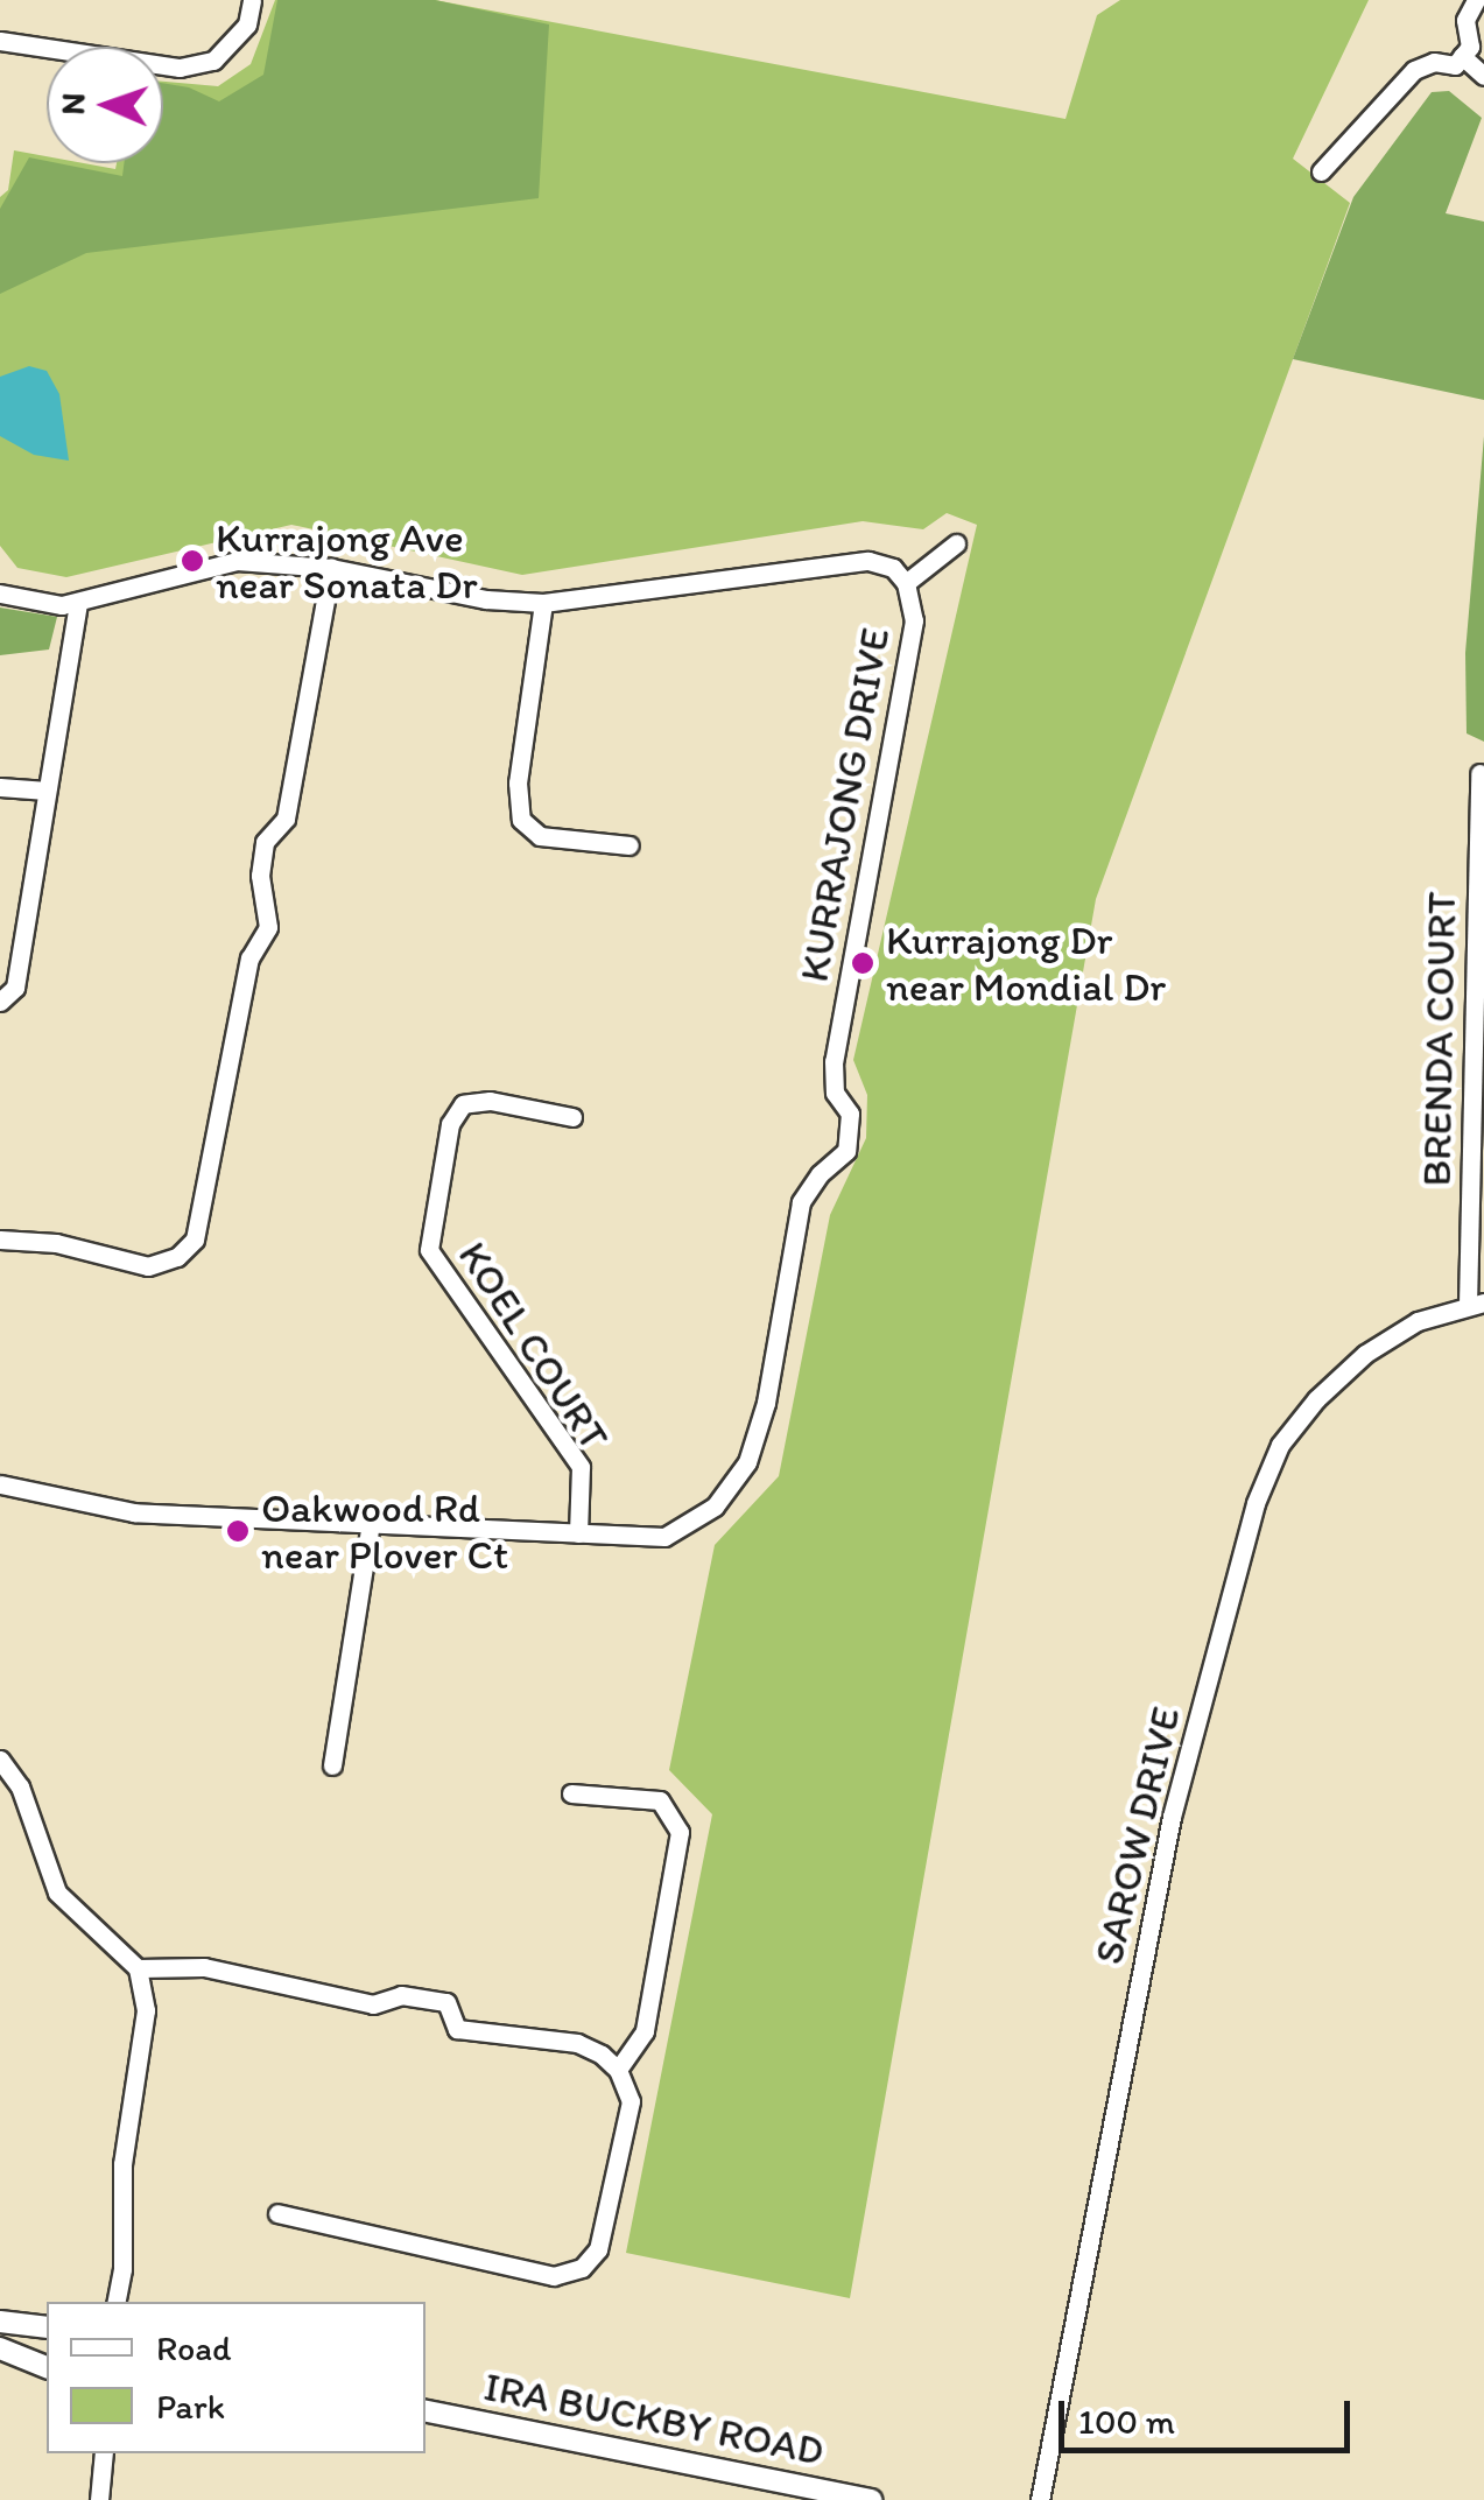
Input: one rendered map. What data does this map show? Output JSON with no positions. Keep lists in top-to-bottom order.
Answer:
{
  "streets": {
    "street": [
      "KURRAJONG DRIVE",
      "BRENDA COURT",
      "KOEL COURT",
      "SAROW DRIVE",
      "IRA BUCKBY ROAD"
    ]
  },
  "crossings": [
    ["KURRAJONG DRIVE", "KOEL COURT"],
    ["BRENDA COURT", "SAROW DRIVE"]
  ],
  "places": ["Kurrajong Ave near Sonata Dr", "Kurrajong Dr near Mondial Dr", "Oakwood Rd near Plover Ct"],
  "legend": ["Road", "Park"],
  "scale_bar": "100 m",
  "north": "left"
}
